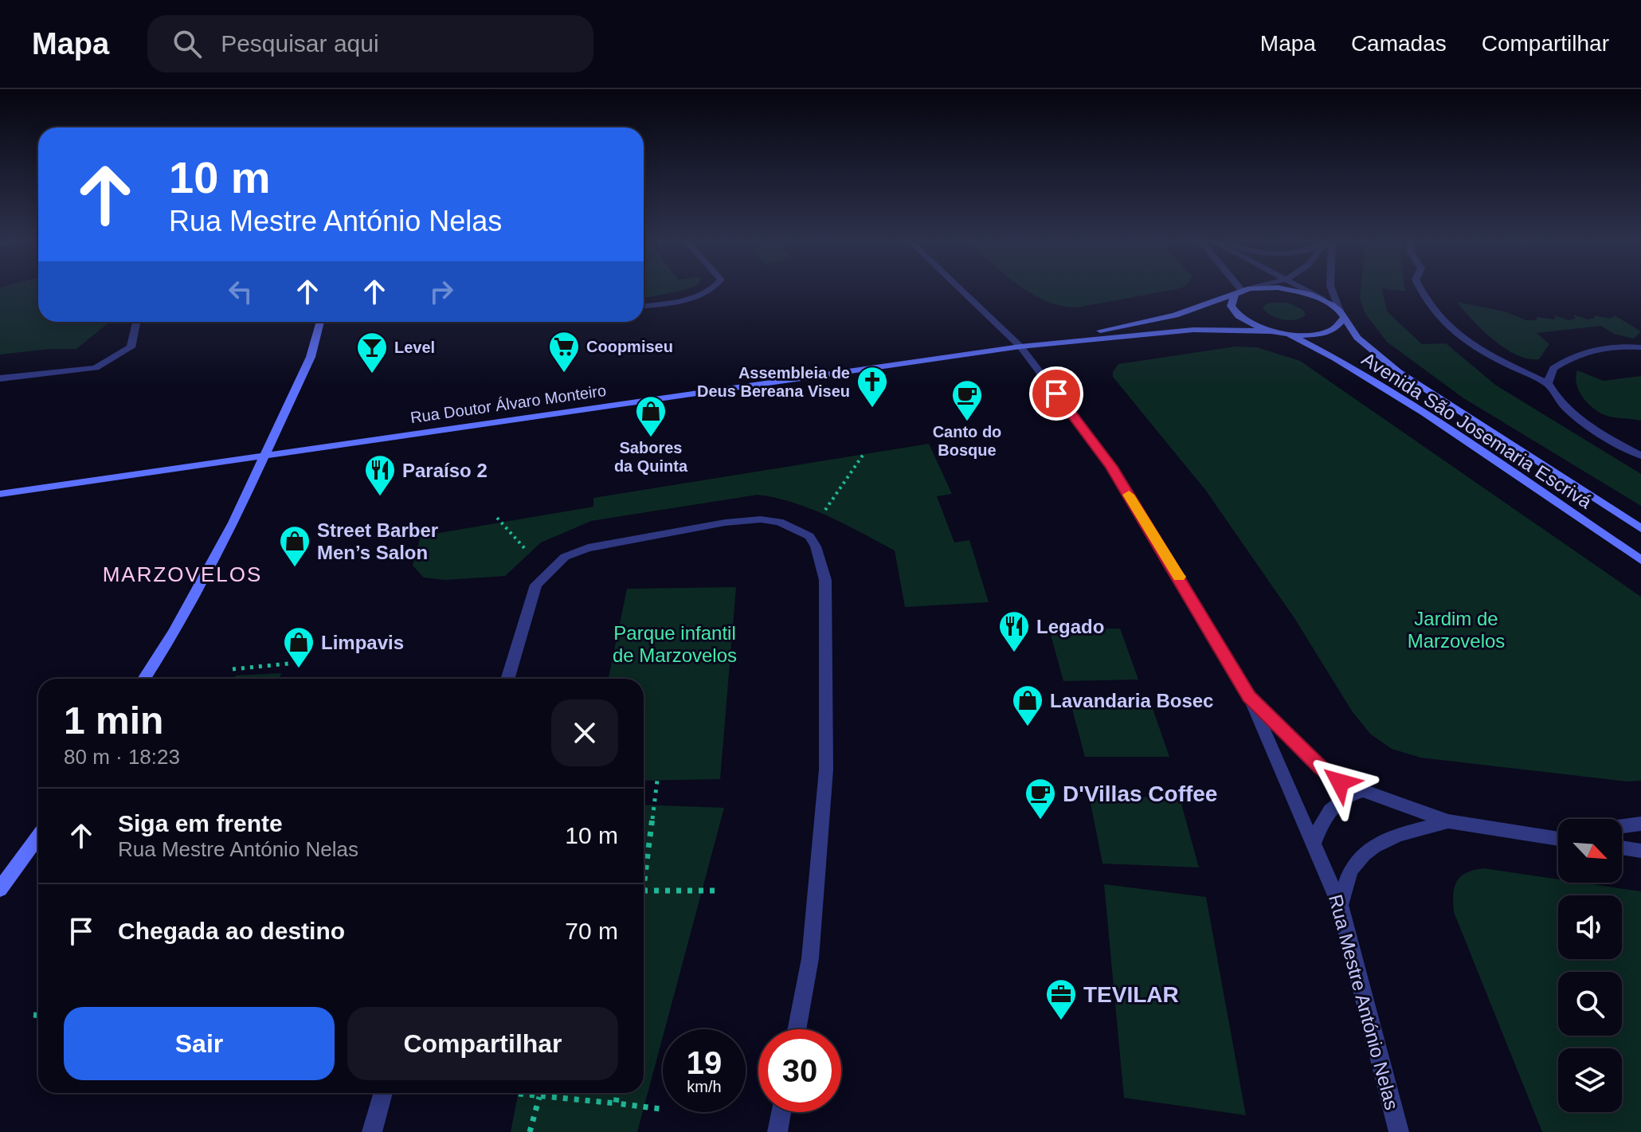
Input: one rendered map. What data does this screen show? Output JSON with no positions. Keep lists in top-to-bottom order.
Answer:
{
  "streets": {
    "street": ["Rua Doutor Álvaro Monteiro", "Avenida São Josemaria Escrivá", "Rua Mestre António Nelas"]
  },
  "crossings": [
    ["Rua Doutor Álvaro Monteiro", "Avenida São Josemaria Escrivá"],
    ["Rua Doutor Álvaro Monteiro", "Rua Mestre António Nelas"]
  ],
  "districts": ["MARZOVELOS"],
  "parks": ["Jardim de Marzovelos", "Parque infantil de Marzovelos"],
  "places": {
    "supermarket": ["Coopmiseu"],
    "bar": ["Level"],
    "church": ["Assembleia de Deus Bereana Viseu"],
    "cafe": ["Canto do Bosque", "D'Villas Coffee"],
    "shop": [
      "Sabores da Quinta",
      "Street Barber Men’s Salon",
      "Limpavis",
      "Lavandaria Bosec"
    ],
    "restaurant": ["Paraíso 2", "Legado"],
    "office": ["TEVILAR"]
  },
  "north": "bottom right",
  "page": {
    "header": "Mapa",
    "search": "Pesquisar aqui",
    "nav": ["Mapa", "Camadas", "Compartilhar"],
    "turn": ["10 m", "Rua Mestre António Nelas"],
    "heading": ["1 min", "80 m · 18:23"],
    "list": [
      {
        "name": "Siga em frente",
        "note": "Rua Mestre António Nelas",
        "value": "10 m"
      },
      {
        "name": "Chegada ao destino",
        "value": "70 m"
      }
    ],
    "buttons": ["Sair", "Compartilhar"],
    "speed": "19 km/h",
    "limit": "30"
  }
}
